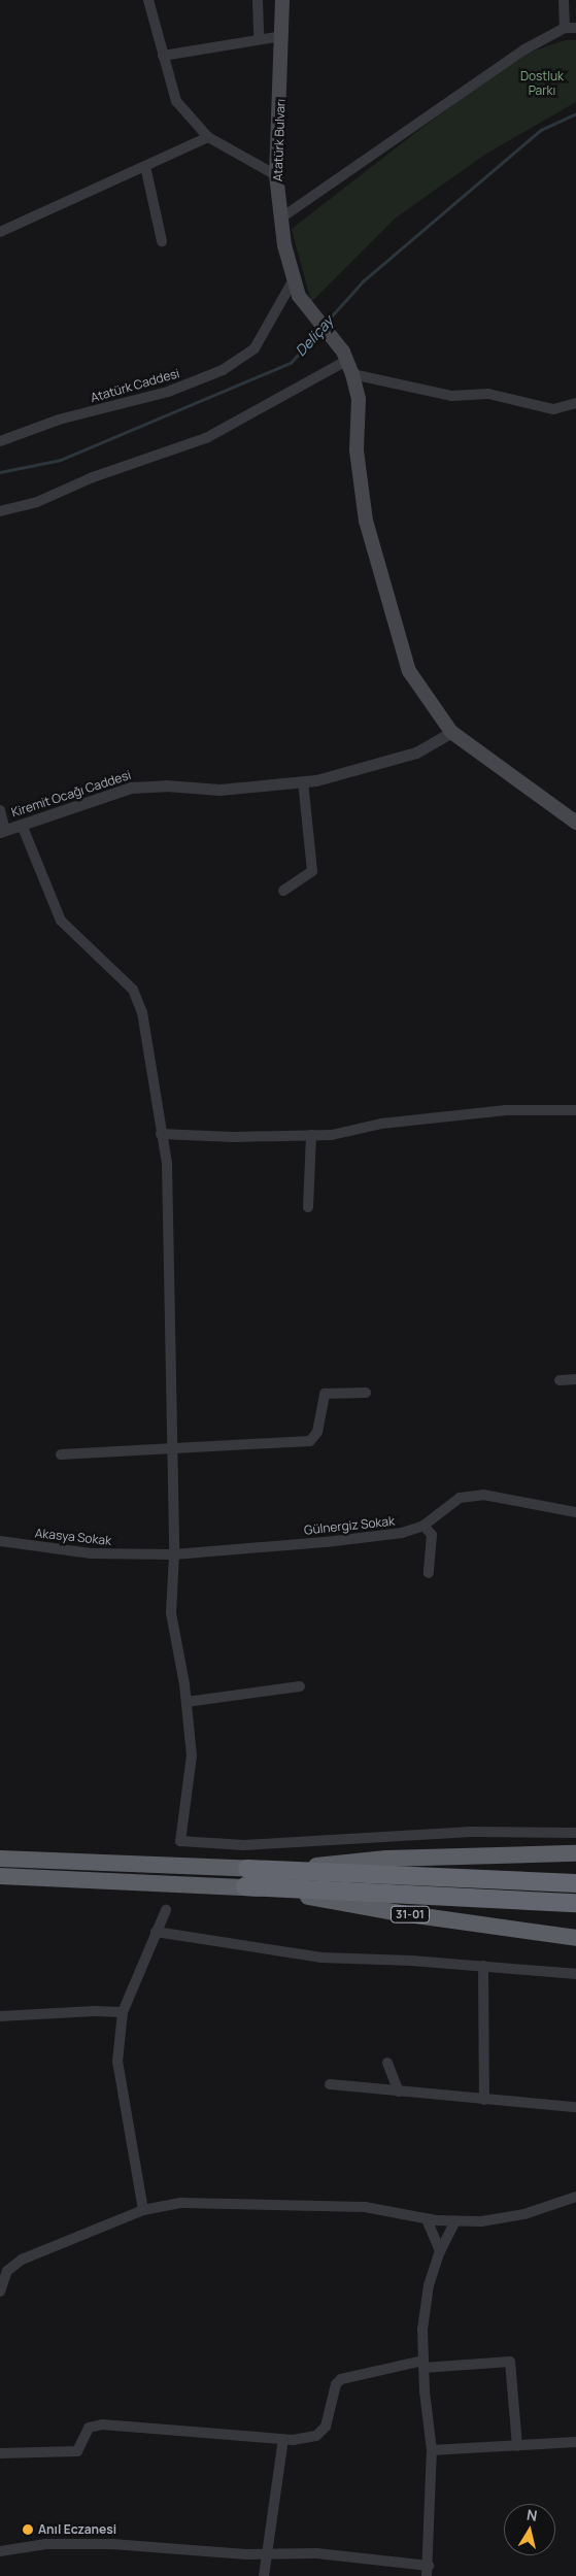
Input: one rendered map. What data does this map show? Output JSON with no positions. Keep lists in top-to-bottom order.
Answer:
{
  "streets": {
    "highway": ["31-01"],
    "main road": ["Atatürk Bulvarı"],
    "street": [
      "Atatürk Caddesi",
      "Kiremit Ocağı Caddesi",
      "Gülnergiz Sokak",
      "Akasya Sokak"
    ]
  },
  "crossings": [
    ["Atatürk Bulvarı", "Atatürk Caddesi"],
    ["Gülnergiz Sokak", "Akasya Sokak"]
  ],
  "water": ["Deliçay"],
  "parks": ["Dostluk Parkı"],
  "places": ["Anıl Eczanesi"],
  "north": "top"
}
